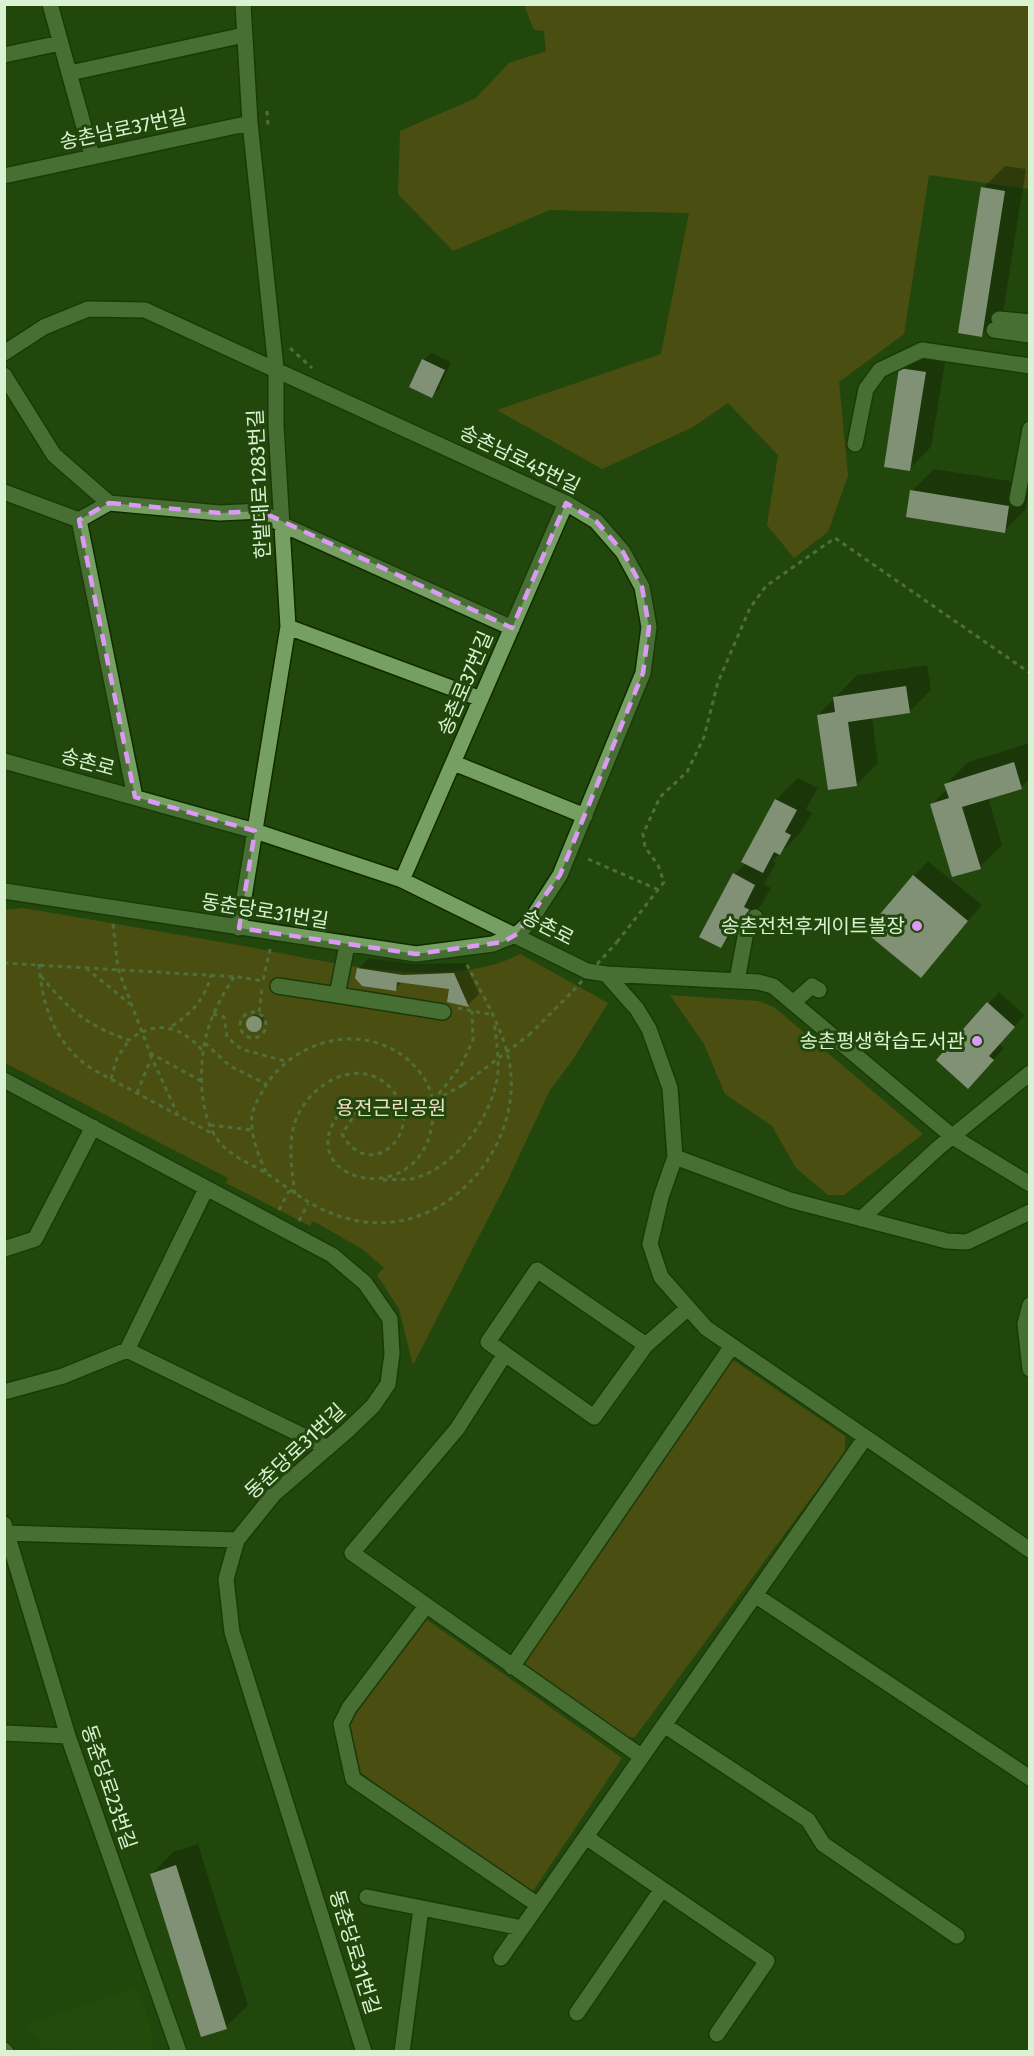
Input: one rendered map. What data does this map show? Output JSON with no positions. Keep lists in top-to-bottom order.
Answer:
{
  "streets": {
    "street": [
      "송촌남로37번길",
      "송촌남로45번길",
      "한밭대로1283번길",
      "송촌로37번길",
      "송촌로",
      "동춘당로31번길",
      "동춘당로23번길"
    ]
  },
  "crossings": [
    ["송촌남로37번길", "한밭대로1283번길"],
    ["송촌남로45번길", "한밭대로1283번길"],
    ["송촌남로45번길", "송촌로37번길"],
    ["송촌남로45번길", "송촌로"],
    ["송촌남로45번길", "동춘당로31번길"],
    ["한밭대로1283번길", "송촌로"],
    ["한밭대로1283번길", "동춘당로31번길"],
    ["송촌로37번길", "송촌로"],
    ["송촌로", "동춘당로31번길"],
    ["동춘당로31번길", "동춘당로23번길"]
  ],
  "parks": ["용전근린공원"],
  "places": ["송촌전천후게이트볼장", "송촌평생학습도서관"]
}
